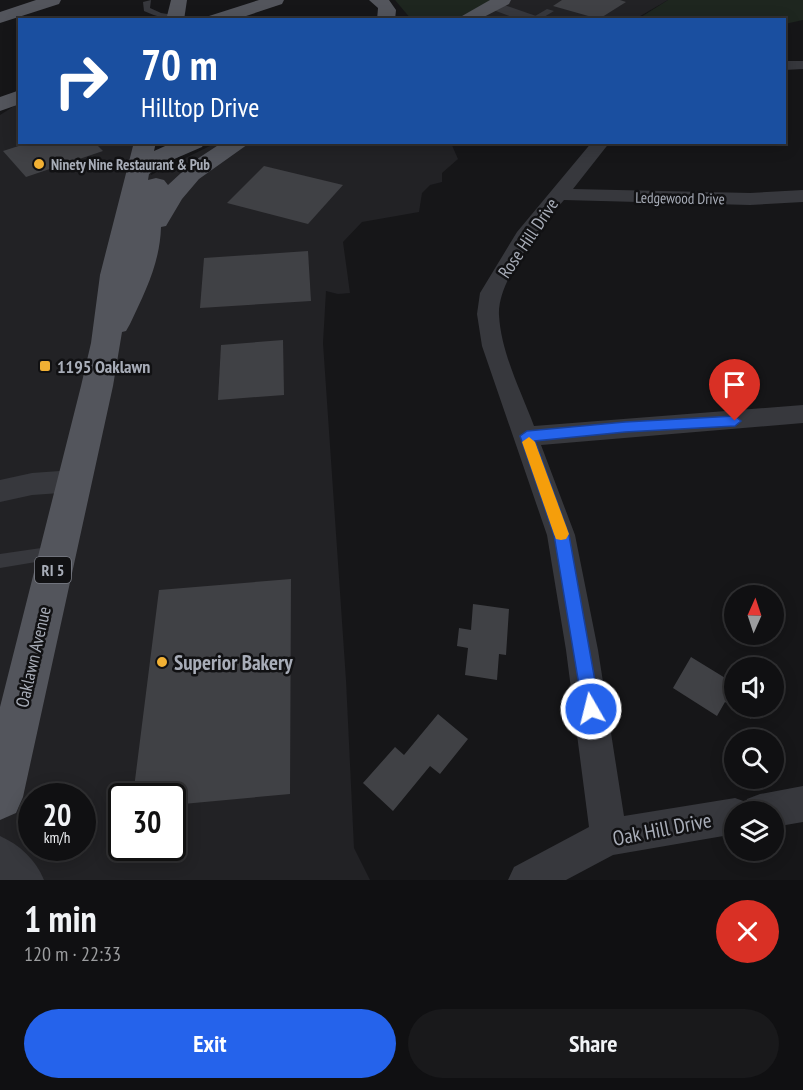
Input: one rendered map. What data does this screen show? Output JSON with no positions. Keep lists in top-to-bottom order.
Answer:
{
  "streets": {
    "main road": ["RI 5", "Oaklawn Avenue"],
    "street": ["Ledgewood Drive", "Rose Hill Drive", "Oak Hill Drive"]
  },
  "crossings": [
    ["Ledgewood Drive", "Rose Hill Drive"],
    ["Rose Hill Drive", "Oak Hill Drive"]
  ],
  "places": {
    "other": ["Ninety Nine Restaurant & Pub", "Superior Bakery"],
    "transit": ["1195 Oaklawn"]
  },
  "north": "top",
  "page": {
    "turn": ["70 m", "Hilltop Drive"],
    "speed": "20 km/h",
    "limit": "30",
    "heading": ["1 min", "120 m · 22:33"],
    "buttons": ["Exit", "Share"]
  }
}
